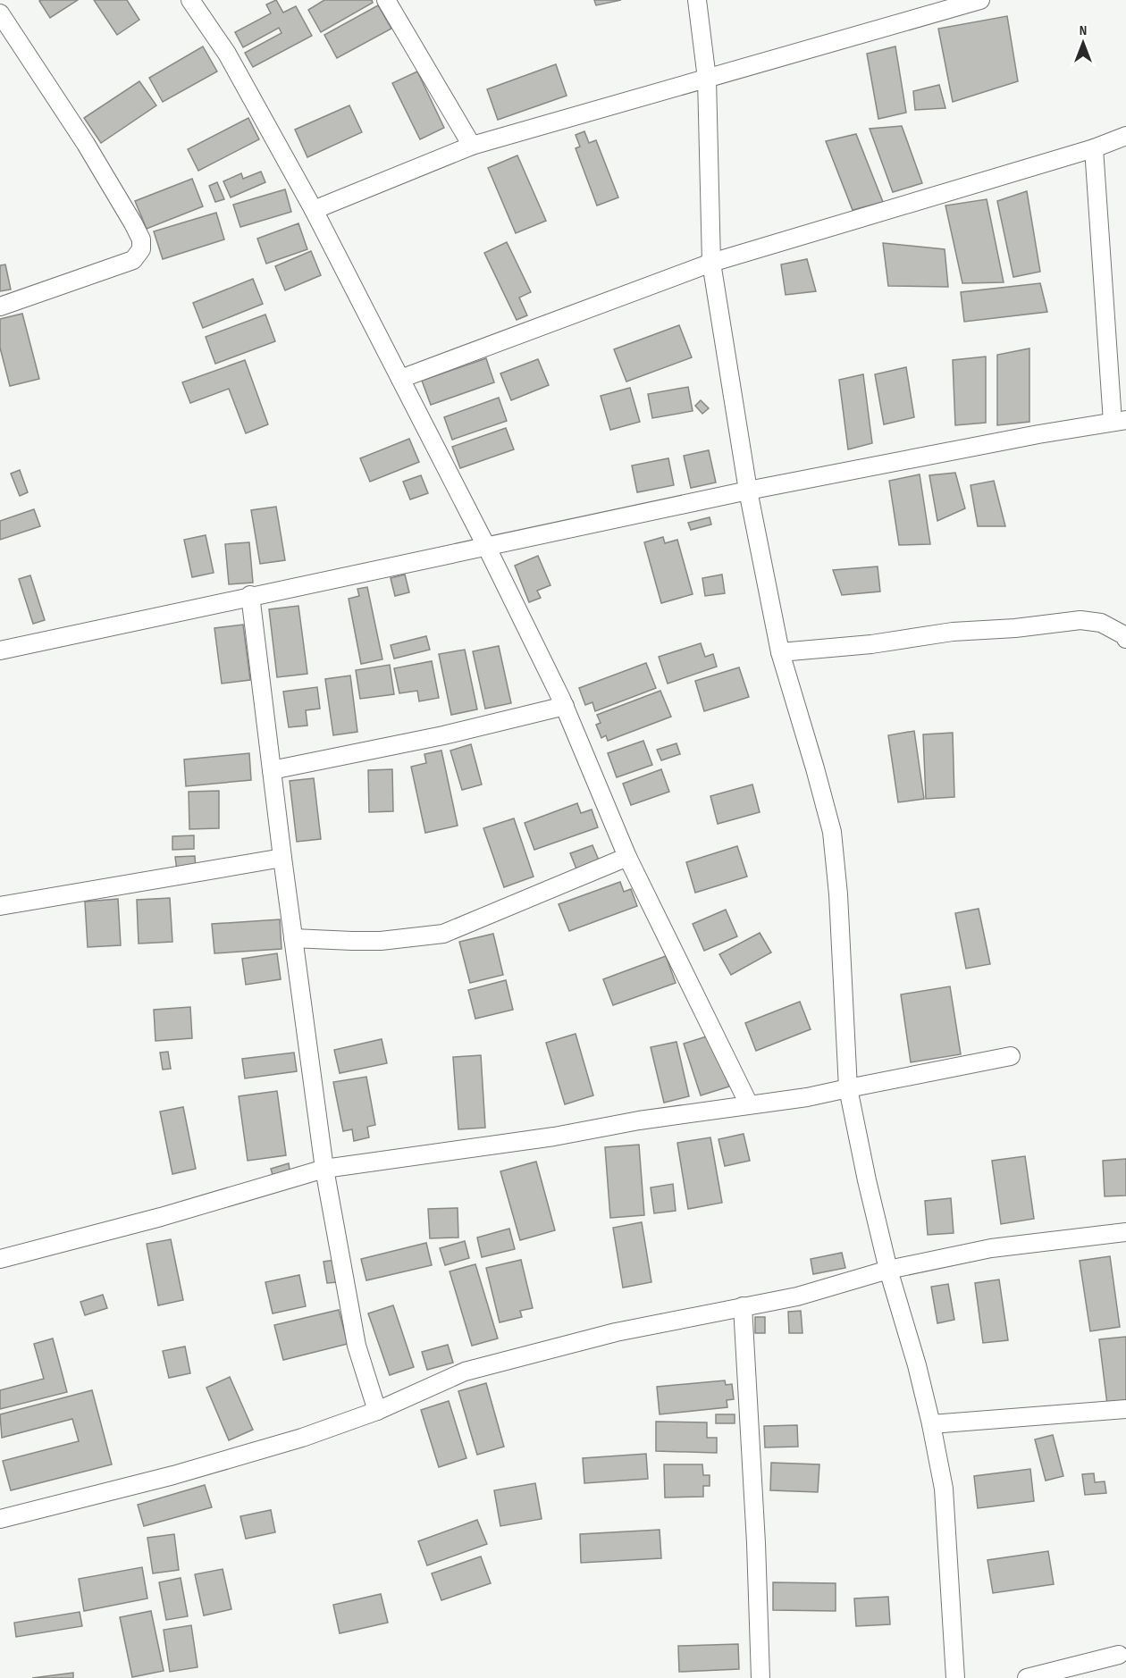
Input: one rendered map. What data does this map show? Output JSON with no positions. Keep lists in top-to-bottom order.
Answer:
{
  "north": "top"
}
